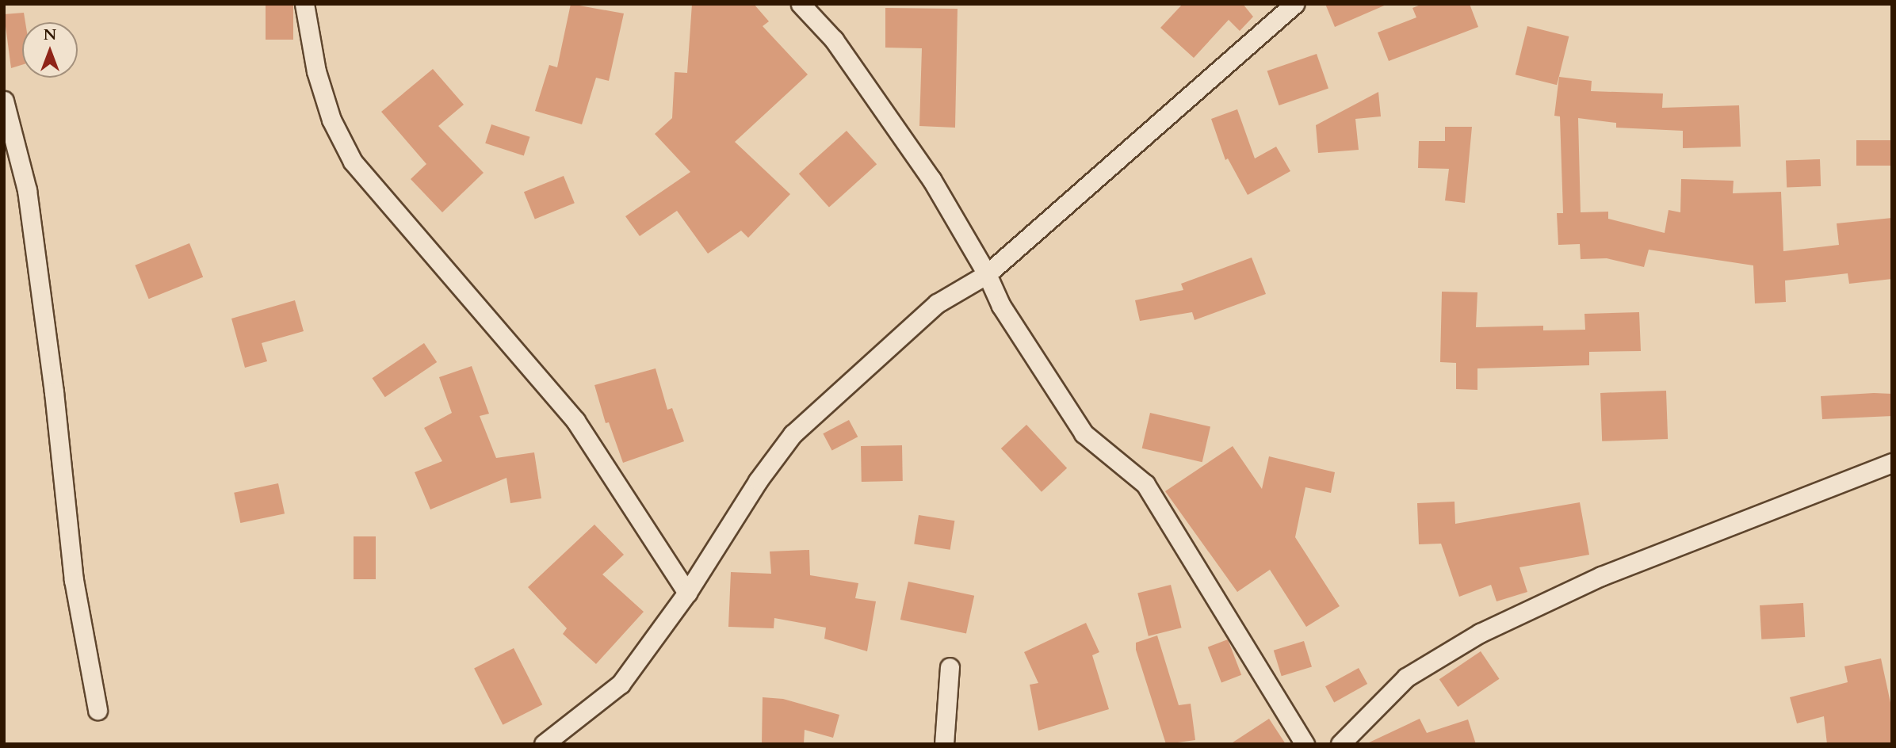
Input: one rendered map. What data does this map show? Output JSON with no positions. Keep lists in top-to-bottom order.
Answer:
{
  "north": "top"
}
